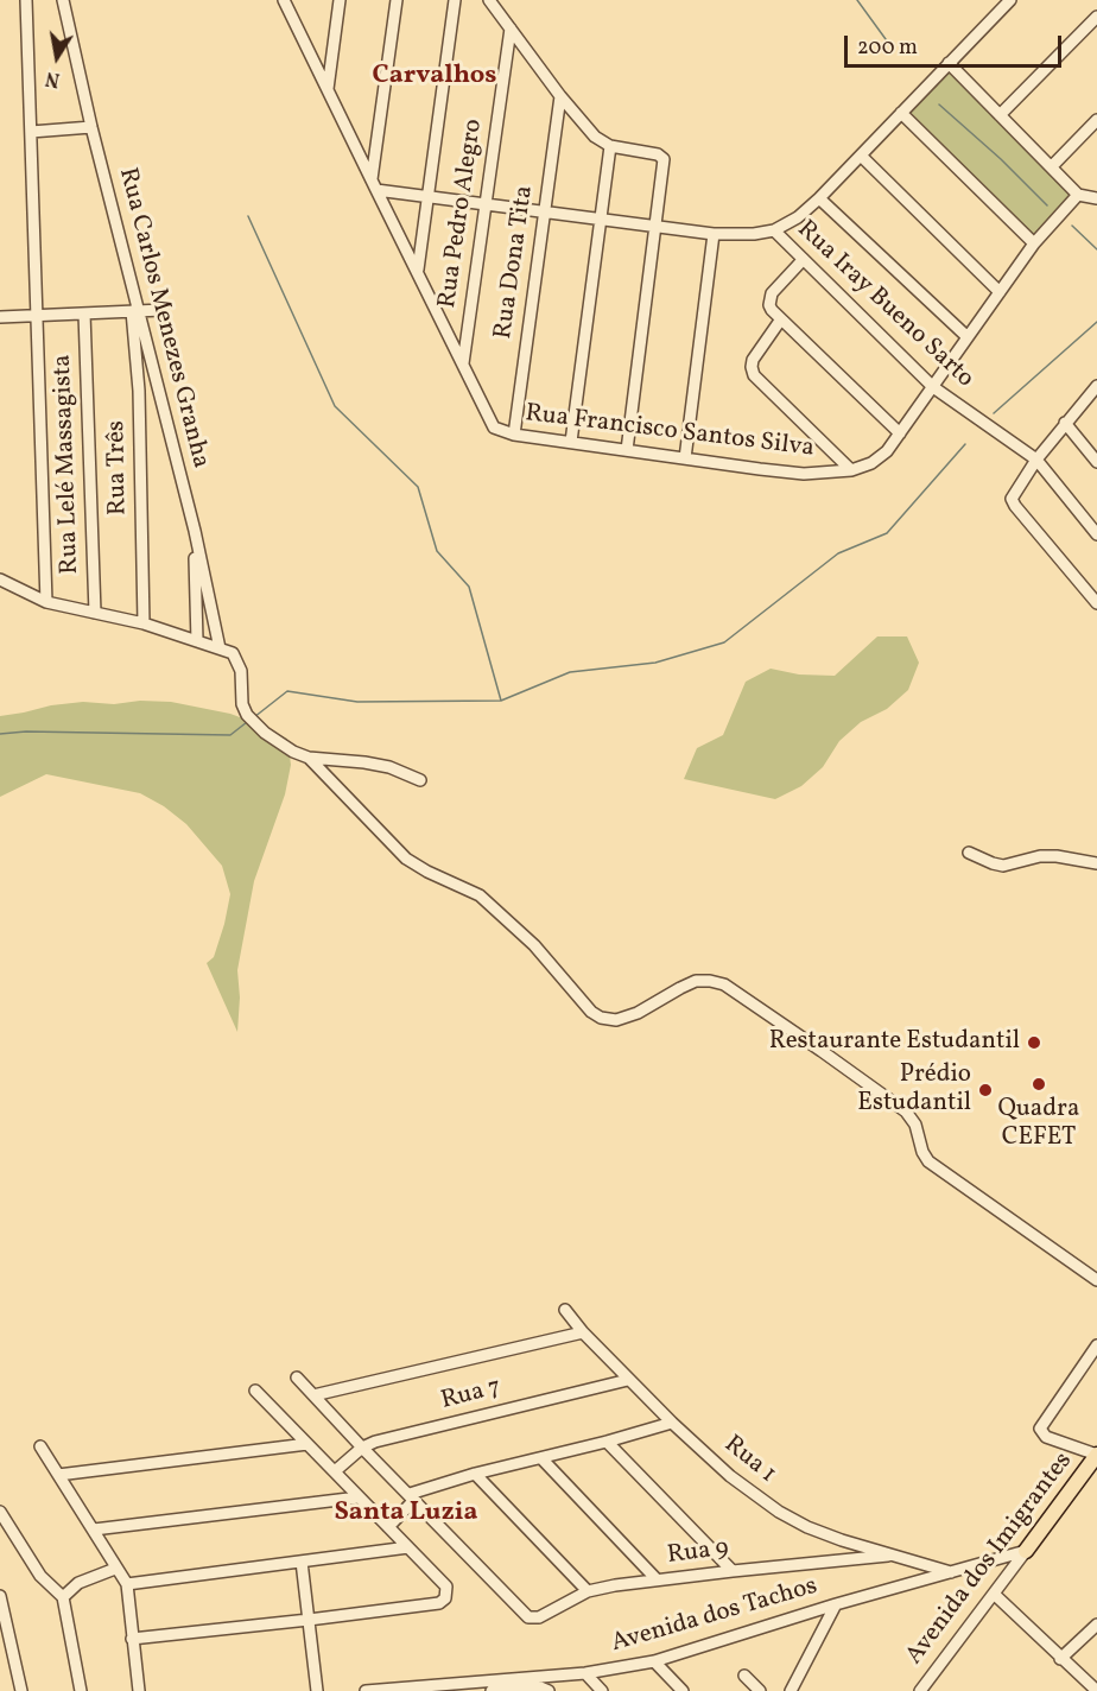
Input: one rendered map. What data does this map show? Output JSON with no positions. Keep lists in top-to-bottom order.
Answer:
{
  "streets": {
    "main road": ["Avenida dos Imigrantes"],
    "street": [
      "Rua Pedro Alegro",
      "Rua Dona Tita",
      "Rua Iray Bueno Sarto",
      "Rua Carlos Menezes Granha",
      "Rua Francisco Santos Silva",
      "Rua Lelé Massagista",
      "Rua Três",
      "Rua 7",
      "Rua 1",
      "Rua 9",
      "Avenida dos Tachos"
    ]
  },
  "crossings": [
    ["Rua Pedro Alegro", "Rua Francisco Santos Silva"],
    ["Rua Dona Tita", "Rua Francisco Santos Silva"],
    ["Rua Iray Bueno Sarto", "Rua Francisco Santos Silva"],
    ["Rua Carlos Menezes Granha", "Rua Três"],
    ["Rua 7", "Rua 1"],
    ["Rua 1", "Rua 9"],
    ["Rua 1", "Avenida dos Tachos"],
    ["Avenida dos Imigrantes", "Avenida dos Tachos"]
  ],
  "districts": ["Carvalhos", "Santa Luzia"],
  "places": ["Restaurante Estudantil", "Quadra CEFET", "Prédio Estudantil"],
  "scale_bar": "200 m",
  "north": "bottom"
}
